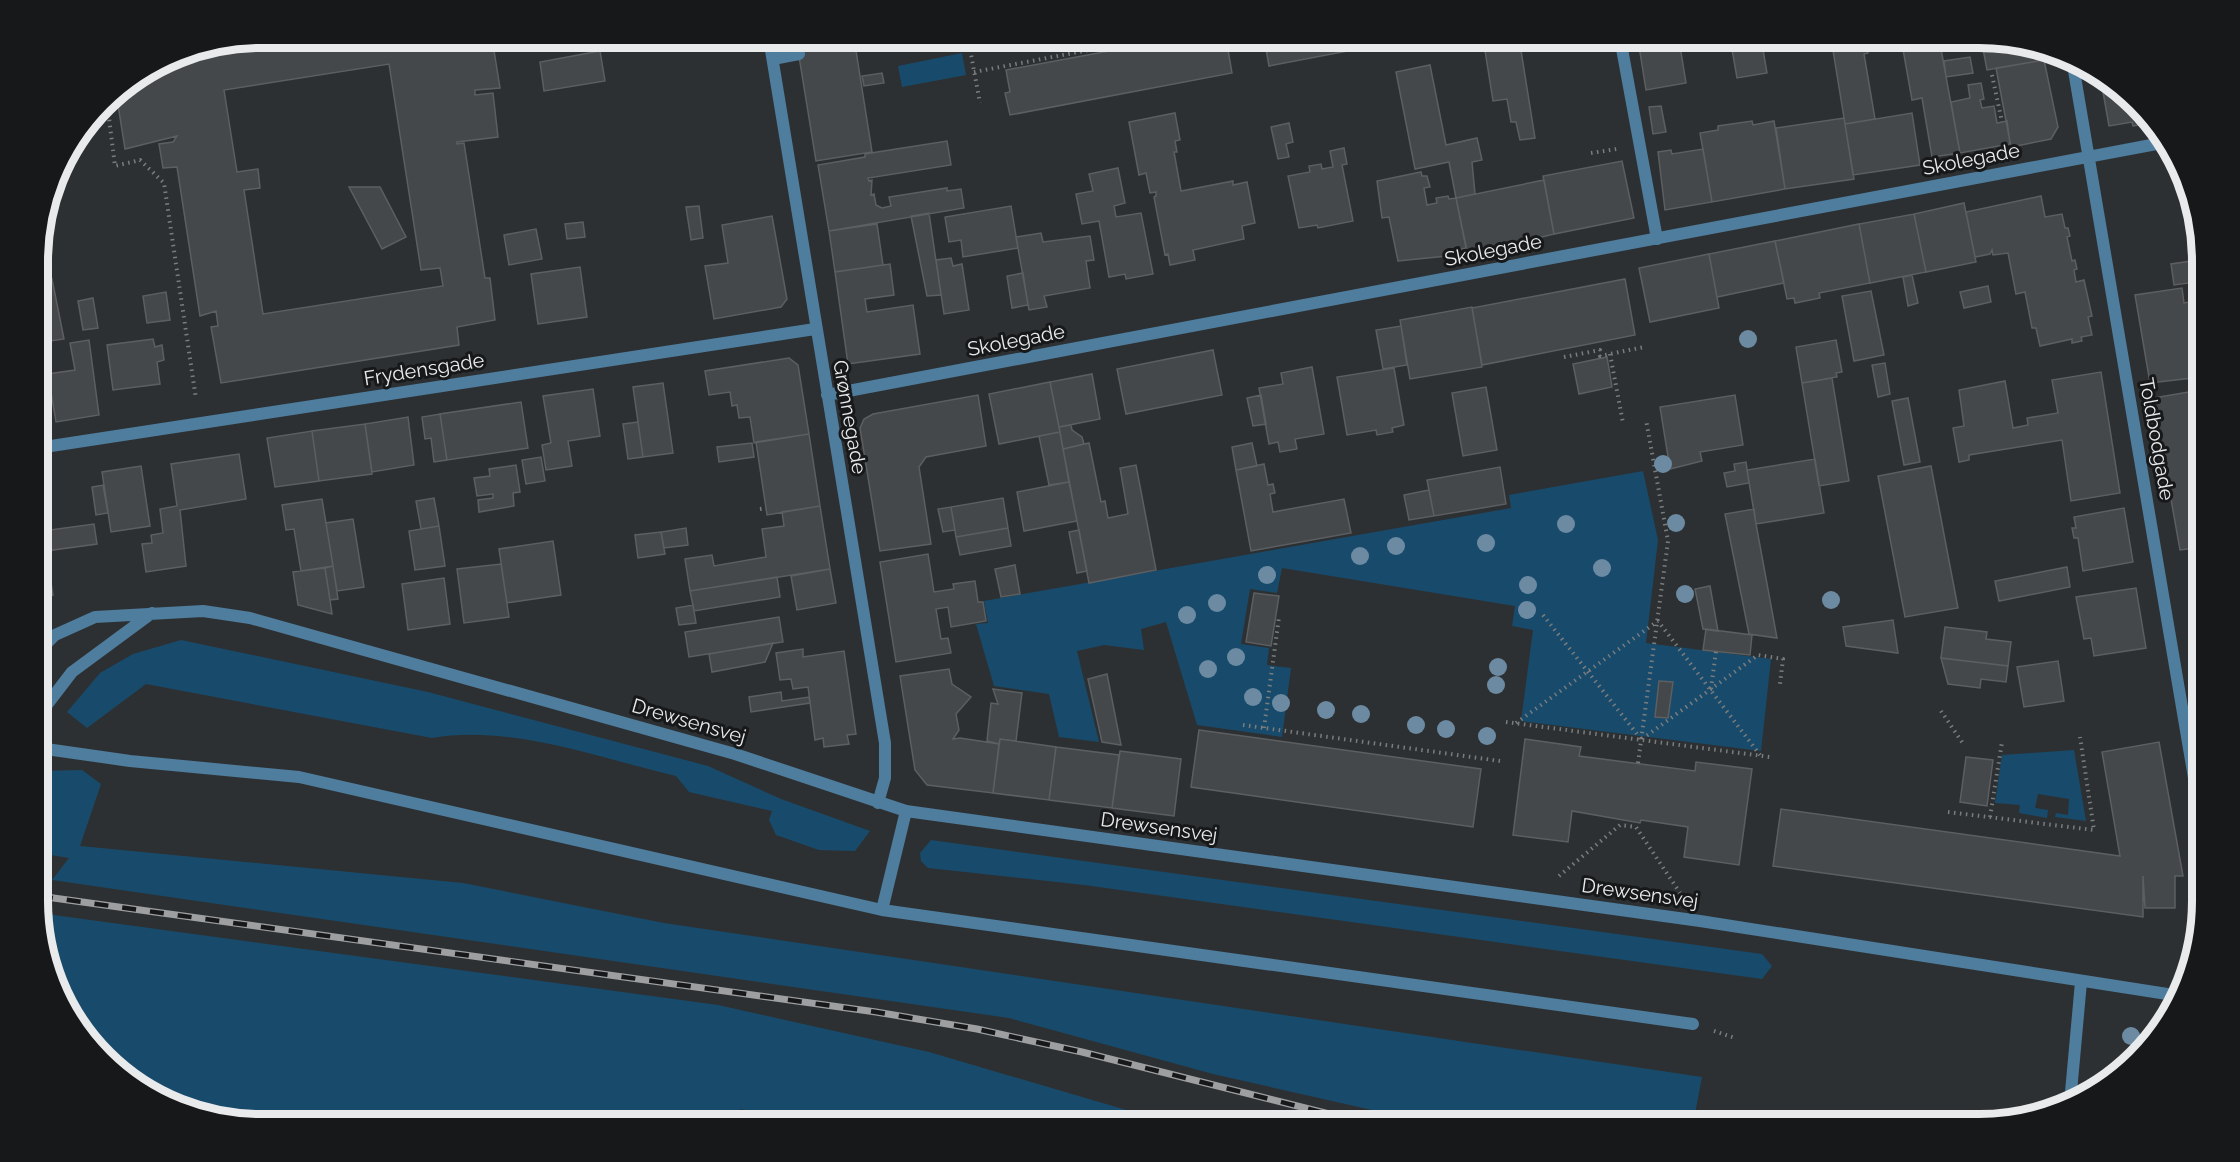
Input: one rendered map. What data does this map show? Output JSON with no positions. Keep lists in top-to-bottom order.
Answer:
{
  "streets": {
    "street": [
      "Skolegade",
      "Frydensgade",
      "Grønnegade",
      "Toldbodgade",
      "Drewsensvej"
    ]
  },
  "crossings": [
    ["Skolegade", "Grønnegade"],
    ["Skolegade", "Toldbodgade"],
    ["Frydensgade", "Grønnegade"],
    ["Grønnegade", "Drewsensvej"]
  ]
}
